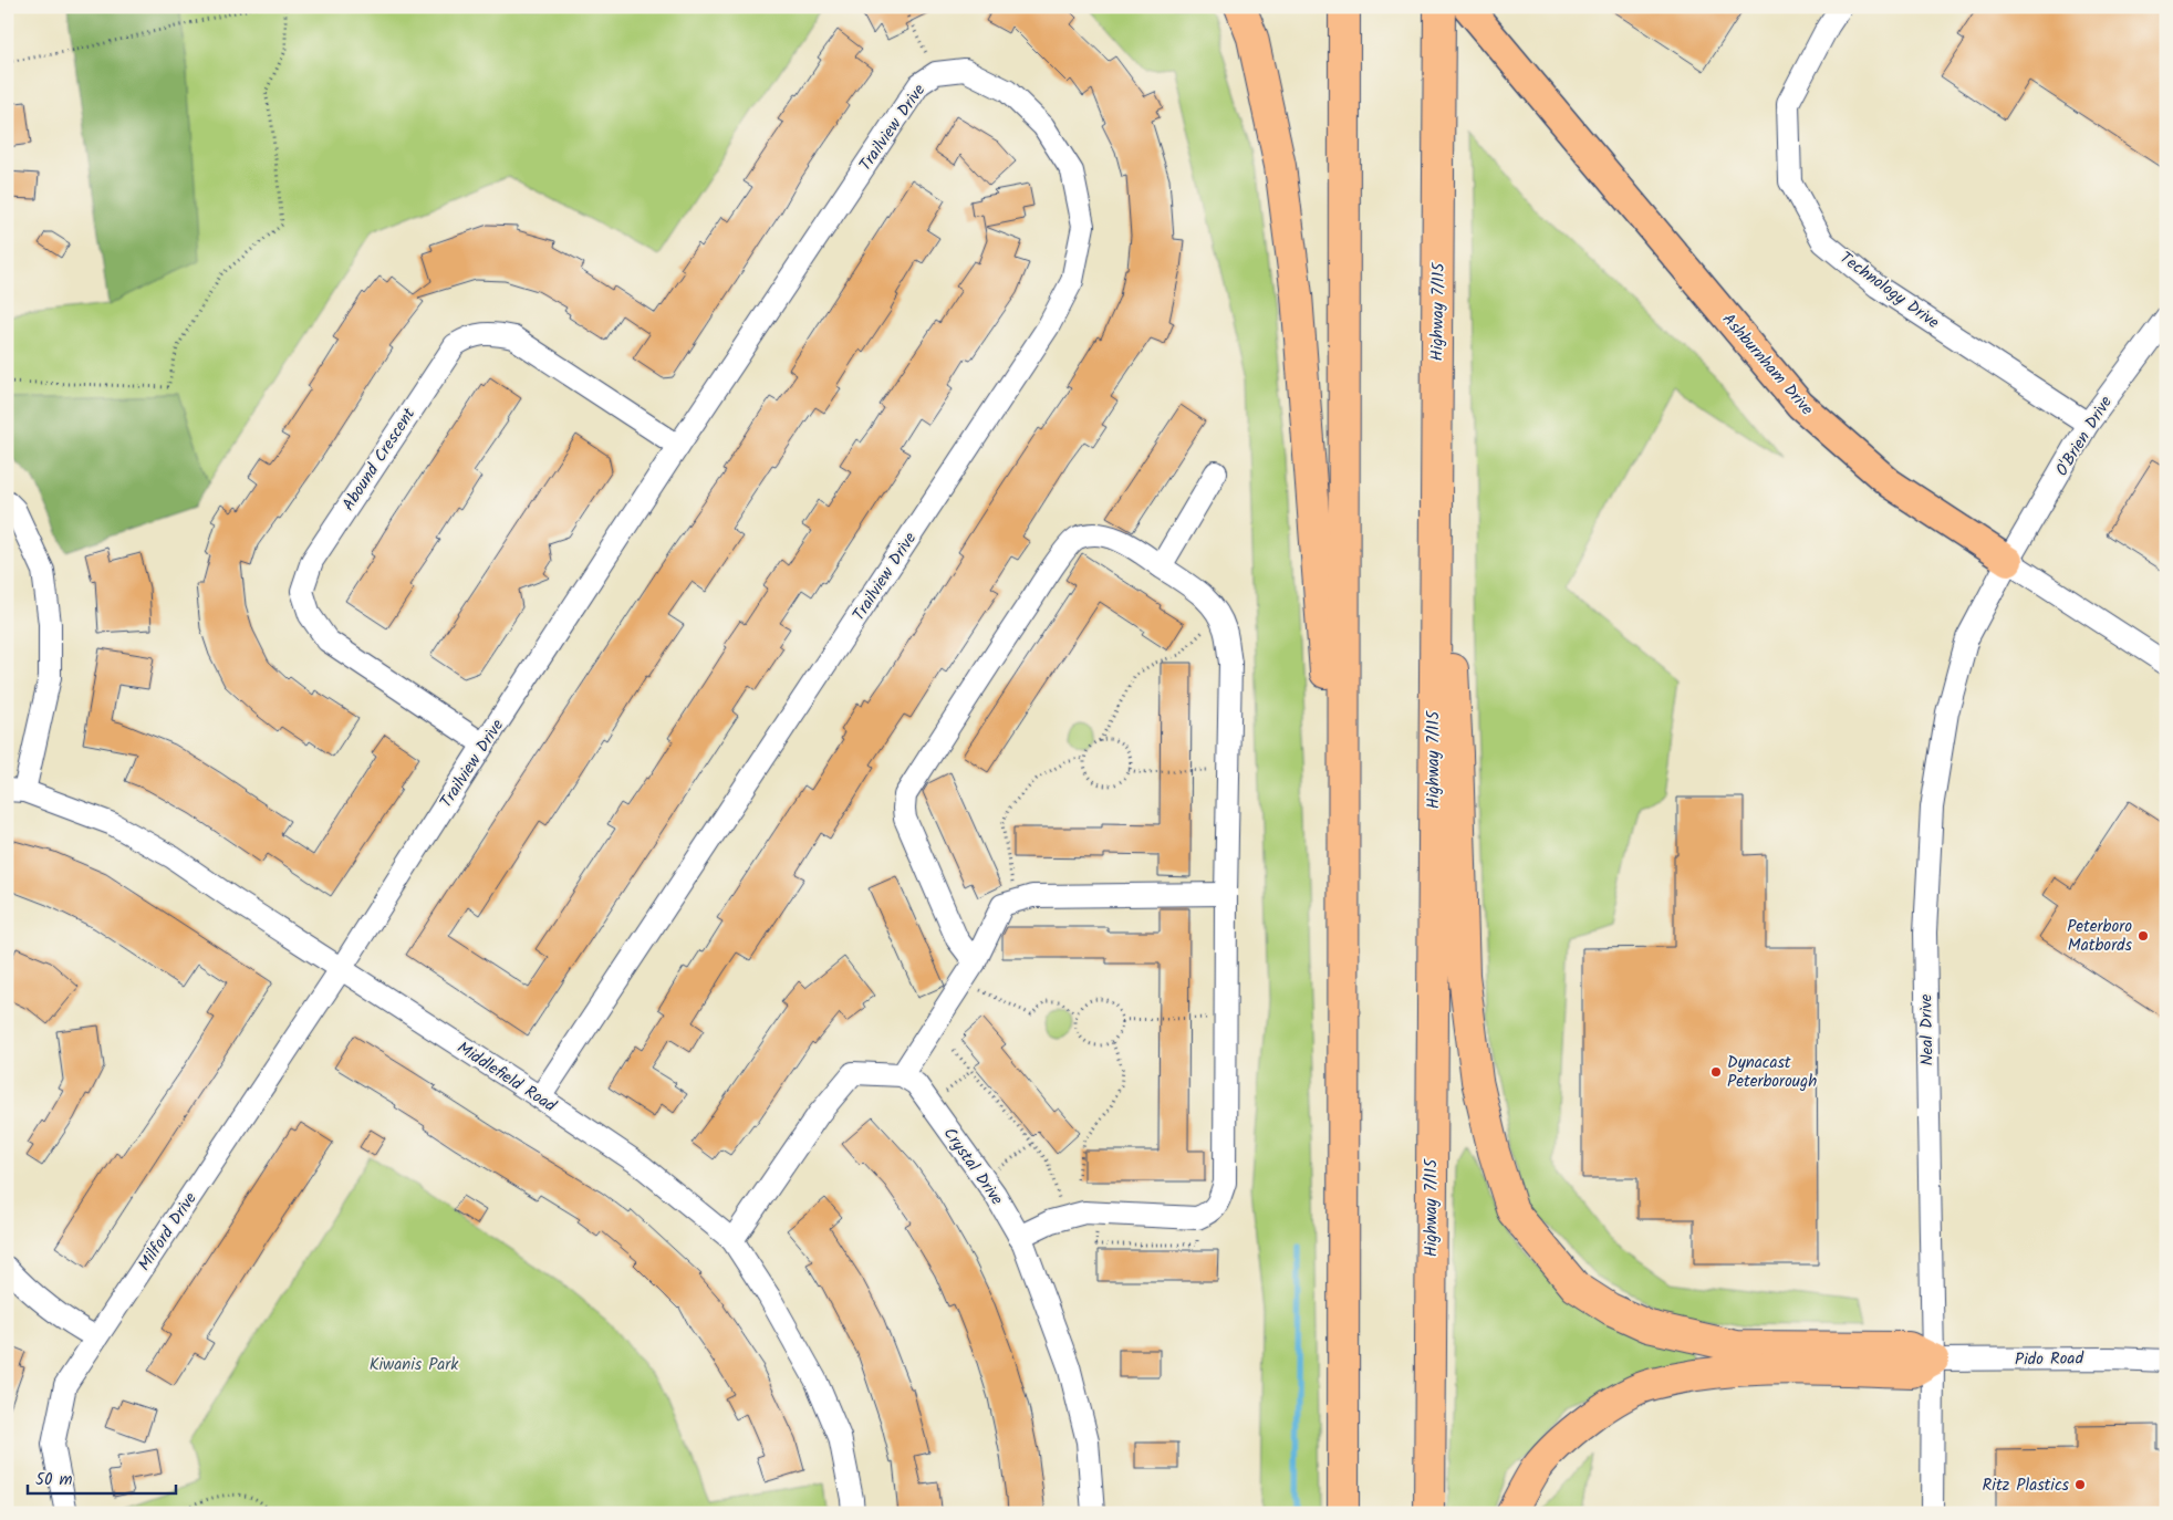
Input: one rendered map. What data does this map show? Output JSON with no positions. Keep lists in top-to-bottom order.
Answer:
{
  "streets": {
    "highway": ["Highway 7/115"],
    "main road": ["Ashburnham Drive"],
    "street": [
      "Trailview Drive",
      "Technology Drive",
      "O'Brien Drive",
      "Abound Crescent",
      "Neal Drive",
      "Middlefield Road",
      "Crystal Drive",
      "Milford Drive",
      "Pido Road"
    ]
  },
  "crossings": [
    ["Trailview Drive", "Abound Crescent"],
    ["Trailview Drive", "Middlefield Road"],
    ["Trailview Drive", "Milford Drive"],
    ["Technology Drive", "O'Brien Drive"],
    ["Ashburnham Drive", "O'Brien Drive"],
    ["Ashburnham Drive", "Neal Drive"],
    ["O'Brien Drive", "Neal Drive"],
    ["Neal Drive", "Pido Road"],
    ["Middlefield Road", "Milford Drive"]
  ],
  "parks": ["Kiwanis Park"],
  "places": ["Peterboro Matbords", "Dynacast Peterborough", "Ritz Plastics"],
  "scale_bar": "50 m"
}
